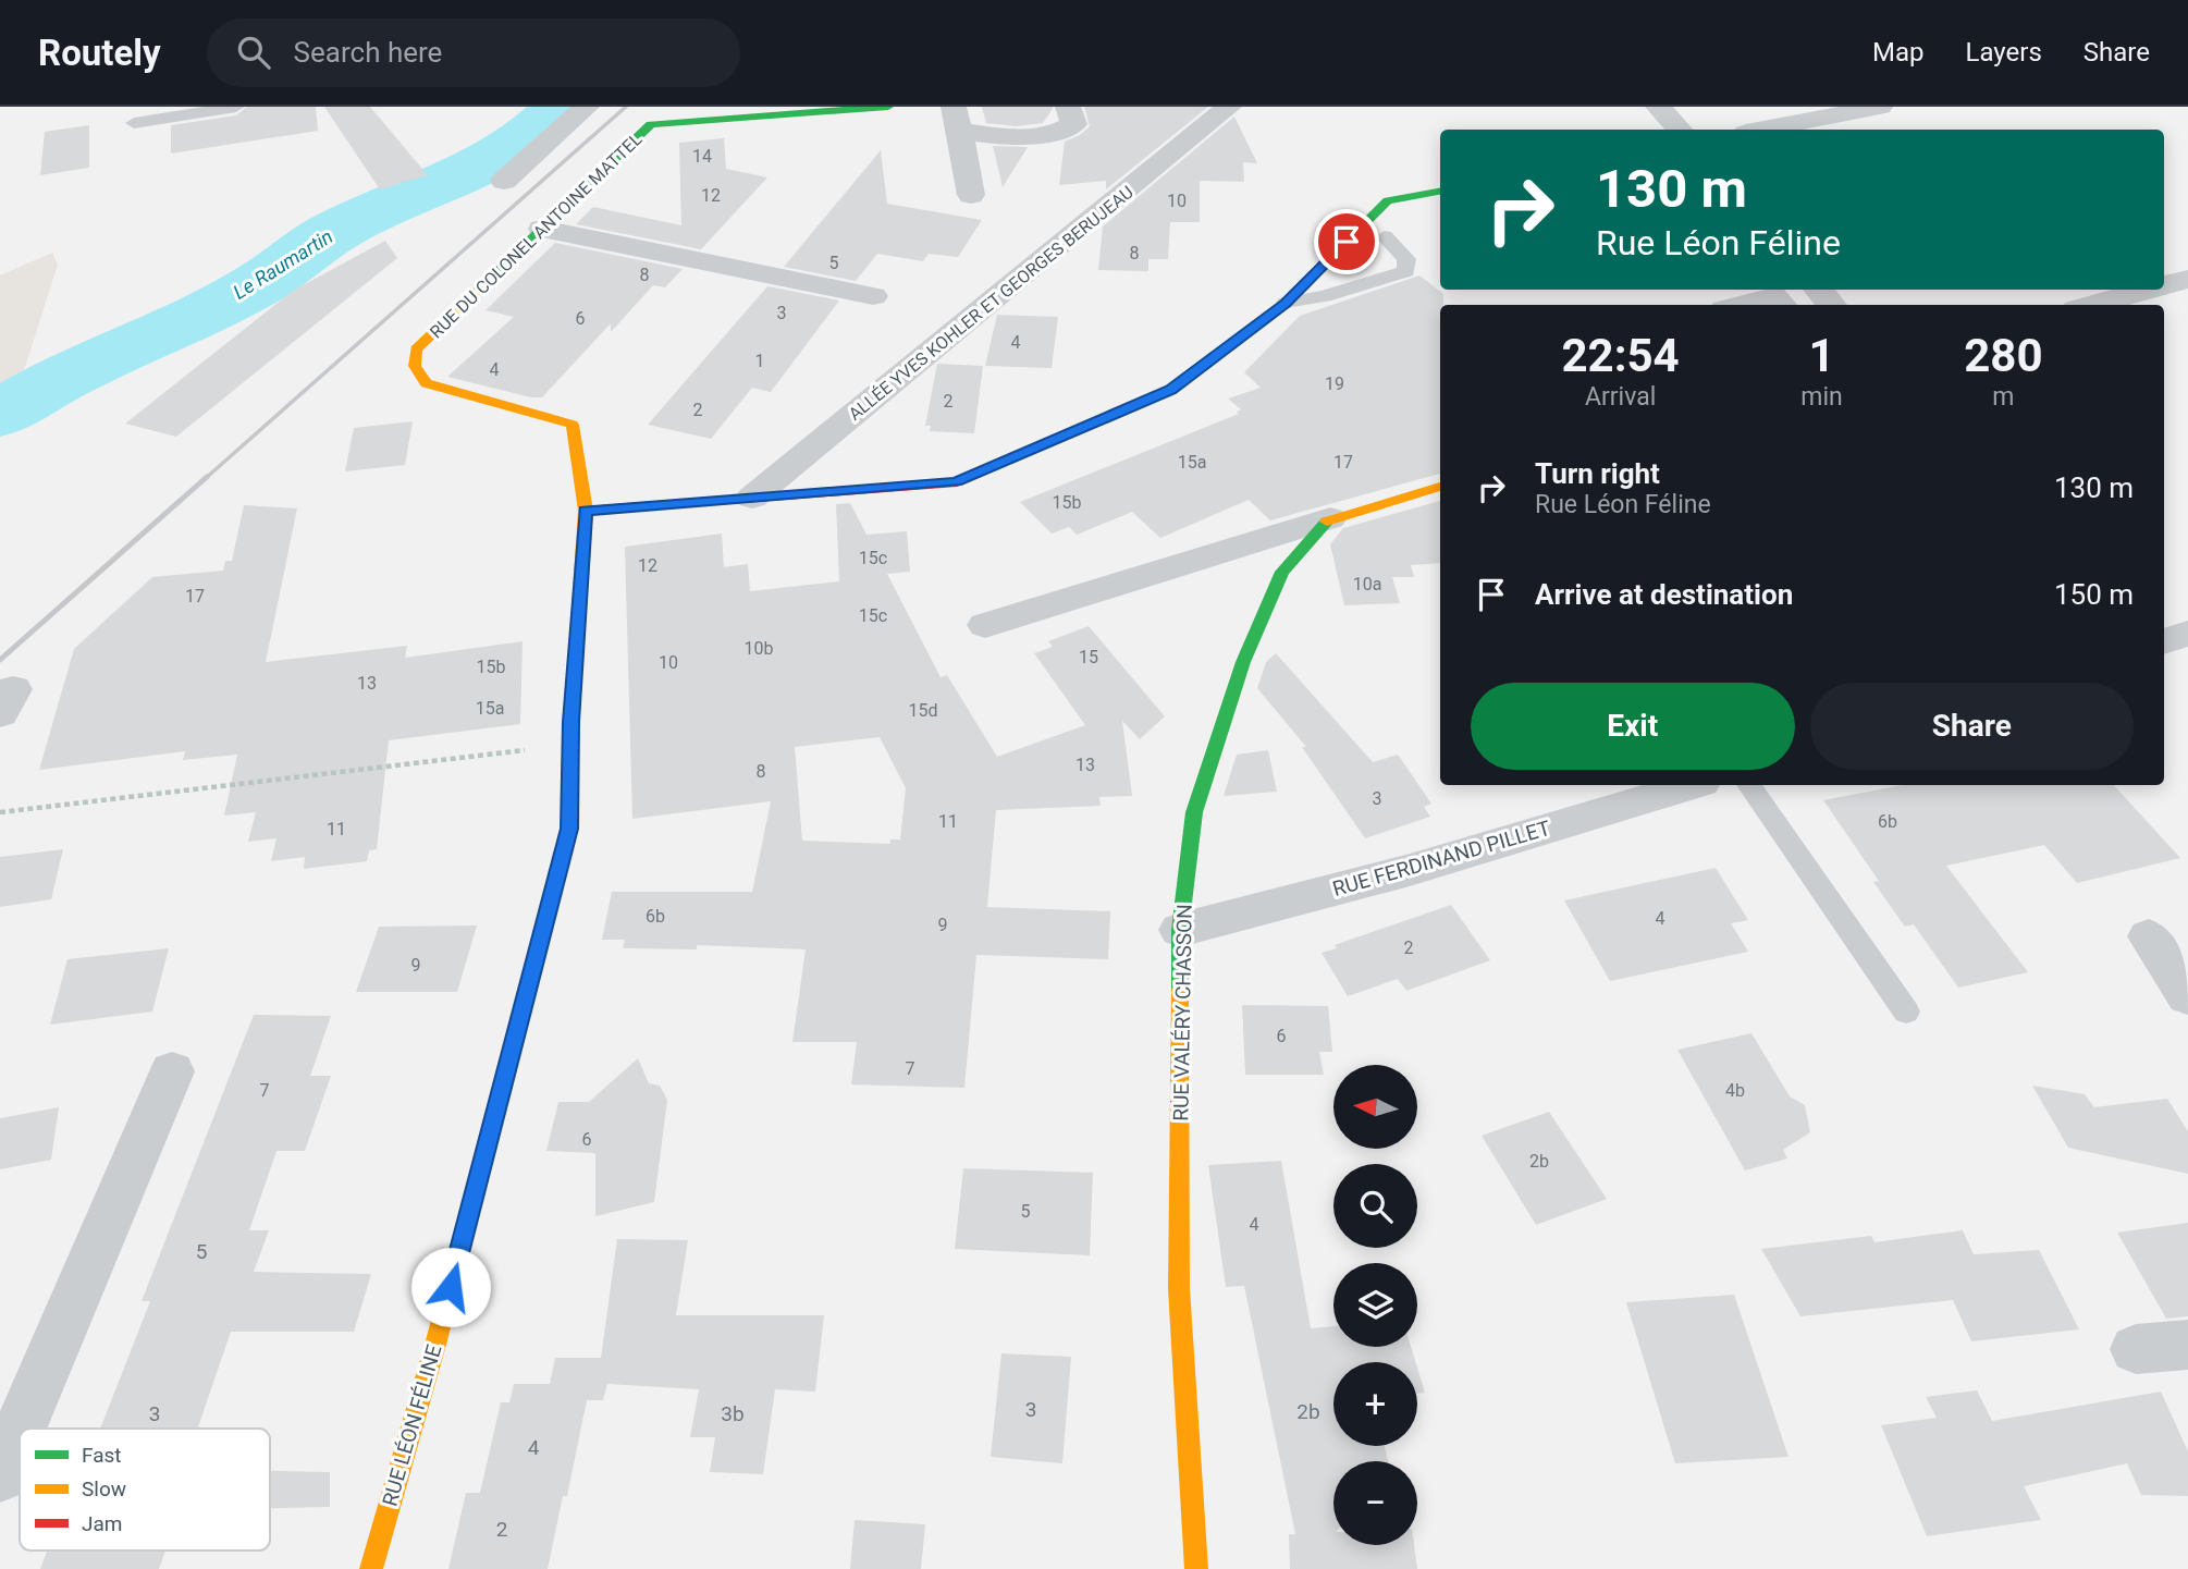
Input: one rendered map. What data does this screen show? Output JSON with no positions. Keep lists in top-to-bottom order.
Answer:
{
  "streets": {
    "street": [
      "RUE DU COLONEL ANTOINE MATTEL",
      "ALLÉE YVES KOHLER ET GEORGES BERUJEAU",
      "RUE FERDINAND PILLET",
      "RUE VALÉRY CHASSON",
      "RUE LÉON FÉLINE"
    ]
  },
  "crossings": [
    ["RUE DU COLONEL ANTOINE MATTEL", "RUE LÉON FÉLINE"],
    ["RUE FERDINAND PILLET", "RUE VALÉRY CHASSON"]
  ],
  "water": ["Le Raumartin"],
  "house_numbers": [
    "14",
    "12",
    "10",
    "8",
    "5",
    "8",
    "3",
    "6",
    "4",
    "1",
    "4",
    "19",
    "2",
    "2",
    "15a",
    "17",
    "15b",
    "15c",
    "12",
    "10a",
    "17",
    "15c",
    "10b",
    "15",
    "10",
    "15b",
    "13",
    "15a",
    "15d",
    "13",
    "8",
    "3",
    "11",
    "6b",
    "11",
    "6b",
    "4",
    "9",
    "2",
    "9",
    "6",
    "7",
    "7",
    "4b",
    "6",
    "2b",
    "5",
    "4",
    "5",
    "3",
    "2b",
    "3",
    "3b",
    "4",
    "2"
  ],
  "legend": ["Fast", "Slow", "Jam"],
  "north": "left",
  "page": {
    "header": "Routely",
    "search": "Search here",
    "nav": ["Map", "Layers", "Share"],
    "turn": ["130 m", "Rue Léon Féline"],
    "eta": [
      "22:54",
      "Arrival",
      "1",
      "min",
      "280",
      "m"
    ],
    "list": [
      {
        "name": "Turn right",
        "note": "Rue Léon Féline",
        "value": "130 m"
      },
      {
        "name": "Arrive at destination",
        "value": "150 m"
      }
    ],
    "buttons": ["Exit", "Share"],
    "map_buttons": ["+", "−"]
  }
}
